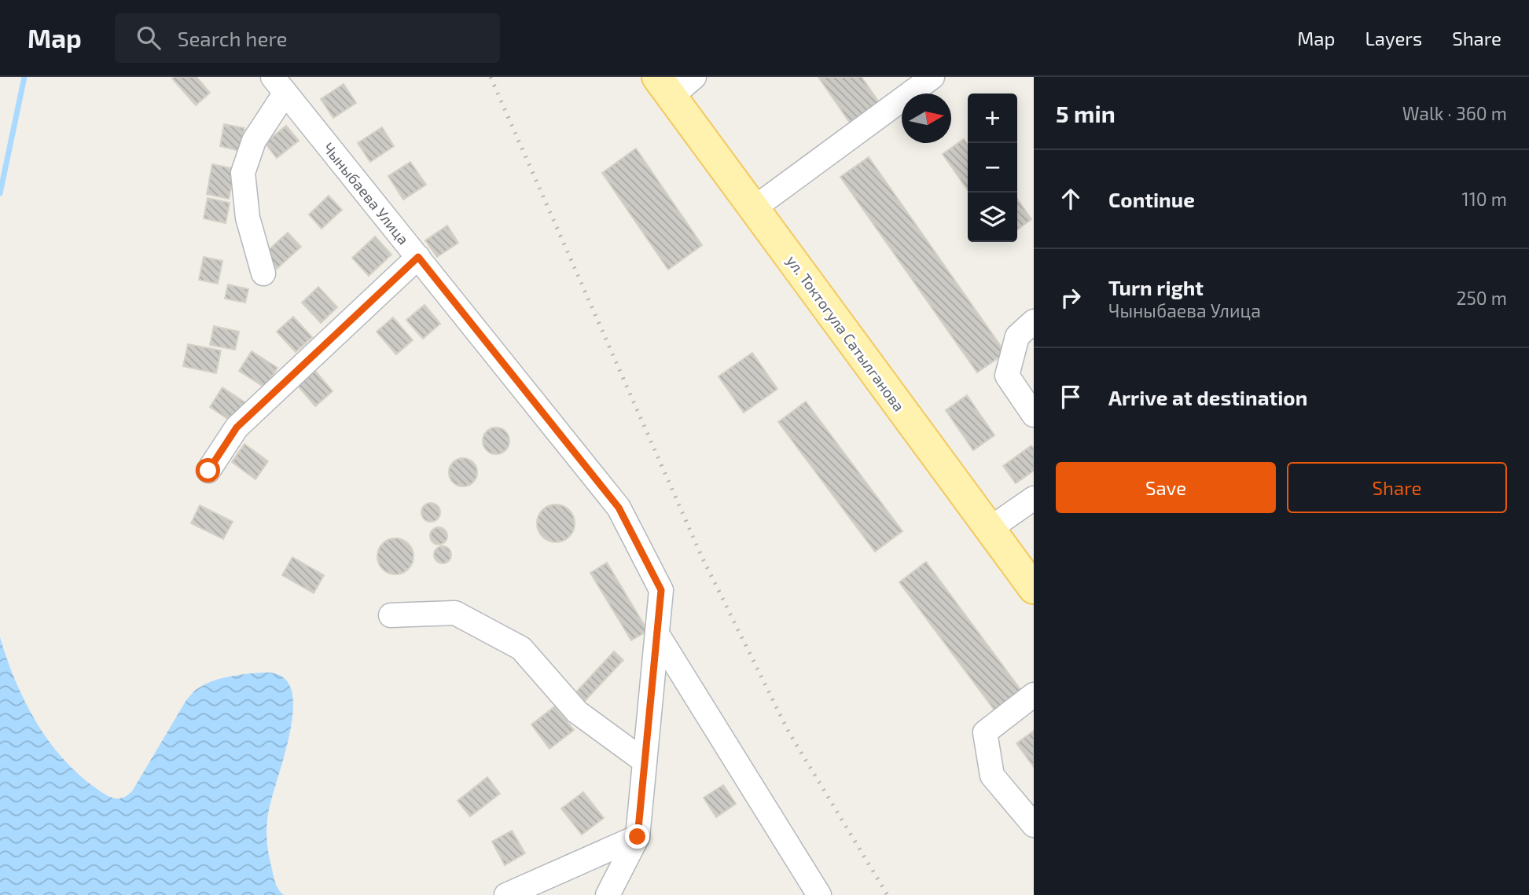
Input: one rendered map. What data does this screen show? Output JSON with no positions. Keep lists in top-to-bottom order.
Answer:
{
  "streets": {
    "main road": ["ул. Токтогула Сатылганова"],
    "street": ["Чыныбаева Улица"]
  },
  "north": "right",
  "page": {
    "header": "Map",
    "search": "Search here",
    "nav": ["Map", "Layers", "Share"],
    "heading": ["5 min", "Walk · 360 m"],
    "map_buttons": ["+", "−"],
    "list": [
      ["Continue", "110 m"],
      ["Turn right", "Чыныбаева Улица", "250 m"],
      "Arrive at destination"
    ],
    "buttons": ["Save", "Share"]
  }
}
